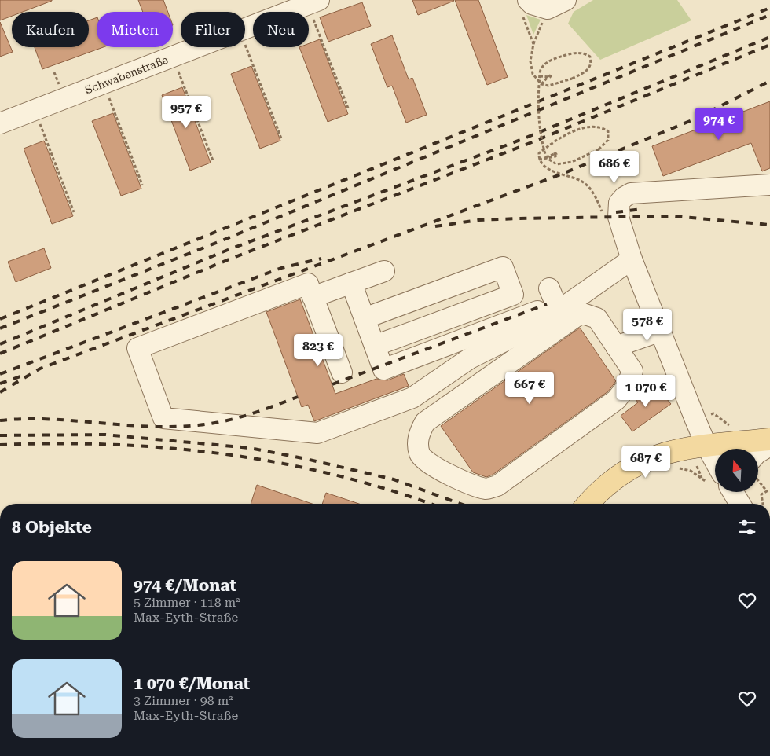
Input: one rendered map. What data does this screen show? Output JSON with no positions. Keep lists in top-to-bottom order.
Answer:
{
  "streets": {
    "street": ["Schwabenstraße"]
  },
  "north": "top",
  "page": {
    "chip": [
      "Kaufen",
      "Mieten",
      "Filter",
      "Neu"
    ],
    "price": [
      "957 €",
      "974 €",
      "686 €",
      "578 €",
      "823 €",
      "667 €",
      "1 070 €",
      "687 €"
    ],
    "heading": "8 Objekte",
    "list": [
      {
        "name": "974 €/Monat",
        "note": "5 Zimmer · 118 m² · Max-Eyth-Straße"
      },
      {
        "name": "1 070 €/Monat",
        "note": "3 Zimmer · 98 m² · Max-Eyth-Straße"
      }
    ]
  }
}
